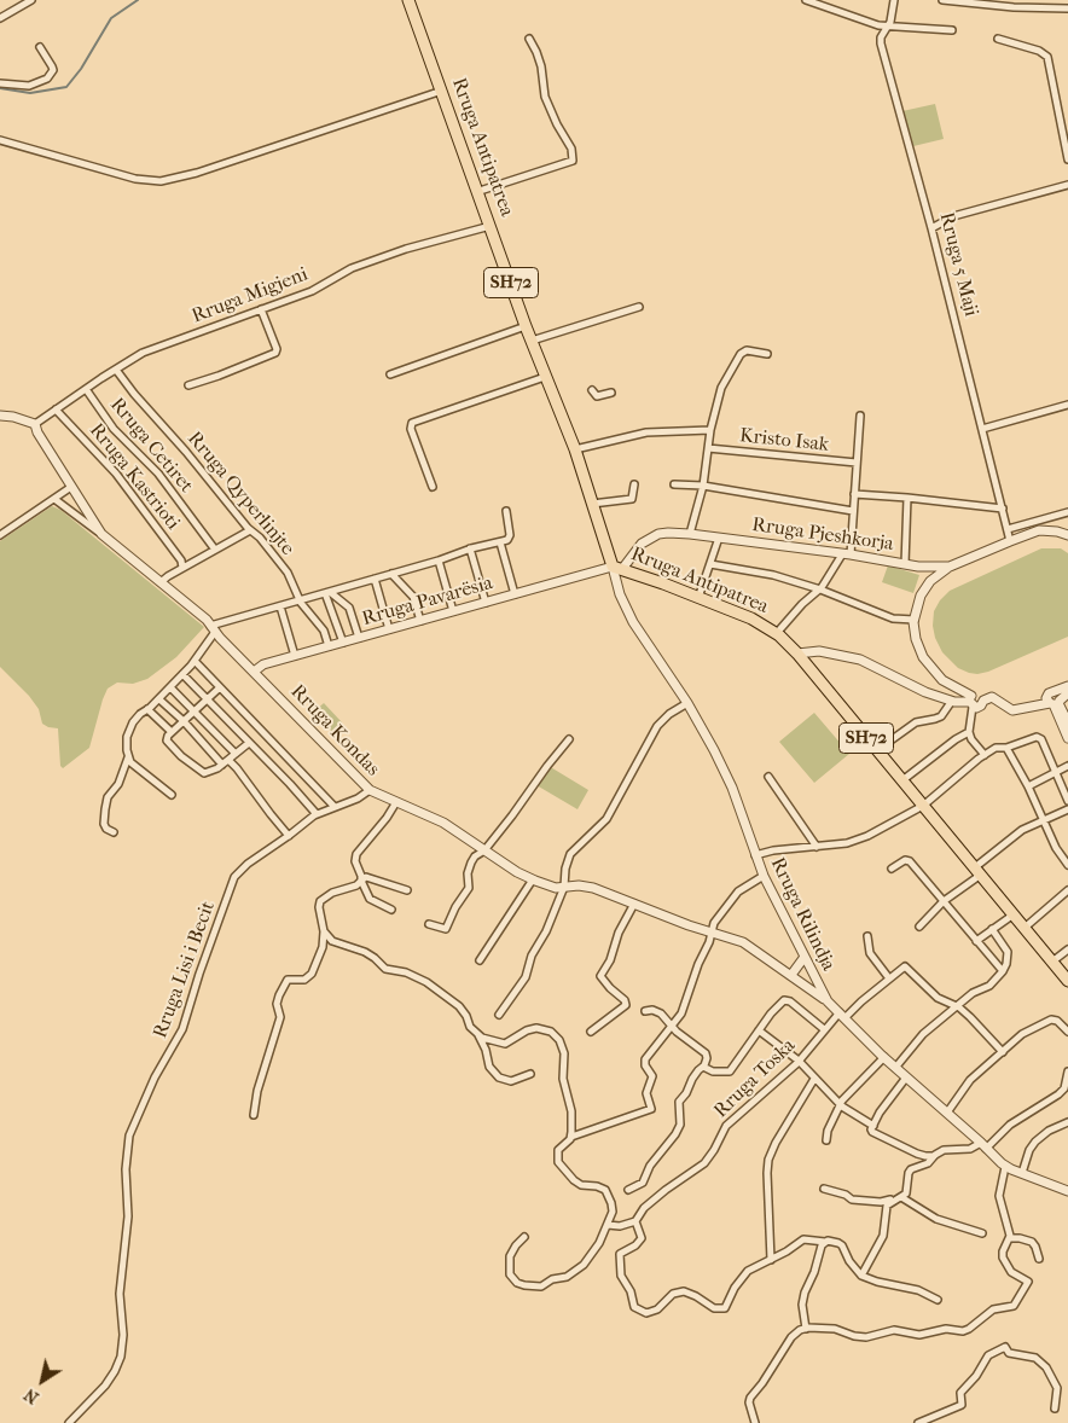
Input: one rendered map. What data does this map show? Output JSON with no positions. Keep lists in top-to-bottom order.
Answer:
{
  "streets": {
    "main road": ["Rruga Antipatrea", "SH72"],
    "street": [
      "Rruga 5 Maji",
      "Rruga Migjeni",
      "Kristo Isak",
      "Rruga Cetiret",
      "Rruga Kastrioti",
      "Rruga Qyperlinjte",
      "Rruga Pjeshkorja",
      "Rruga Pavarësia",
      "Rruga Kondas",
      "Rruga Rilindja",
      "Rruga Lisi i Becit",
      "Rruga Toska"
    ]
  },
  "crossings": [
    ["Rruga Antipatrea", "Rruga Migjeni"],
    ["Rruga Antipatrea", "Rruga Pjeshkorja"],
    ["Rruga Antipatrea", "Rruga Pavarësia"],
    ["Rruga Antipatrea", "Rruga Rilindja"],
    ["Rruga Migjeni", "Rruga Cetiret"],
    ["Rruga Migjeni", "Rruga Kastrioti"],
    ["Rruga Migjeni", "Rruga Qyperlinjte"],
    ["Rruga Migjeni", "Rruga Kondas"],
    ["Rruga Qyperlinjte", "Rruga Pavarësia"],
    ["Rruga Pjeshkorja", "Rruga Pavarësia"],
    ["Rruga Pjeshkorja", "Rruga Rilindja"],
    ["Rruga Pavarësia", "Rruga Kondas"],
    ["Rruga Pavarësia", "Rruga Rilindja"],
    ["Rruga Kondas", "Rruga Rilindja"],
    ["Rruga Kondas", "Rruga Lisi i Becit"],
    ["Rruga Rilindja", "Rruga Toska"]
  ],
  "north": "bottom left"
}
